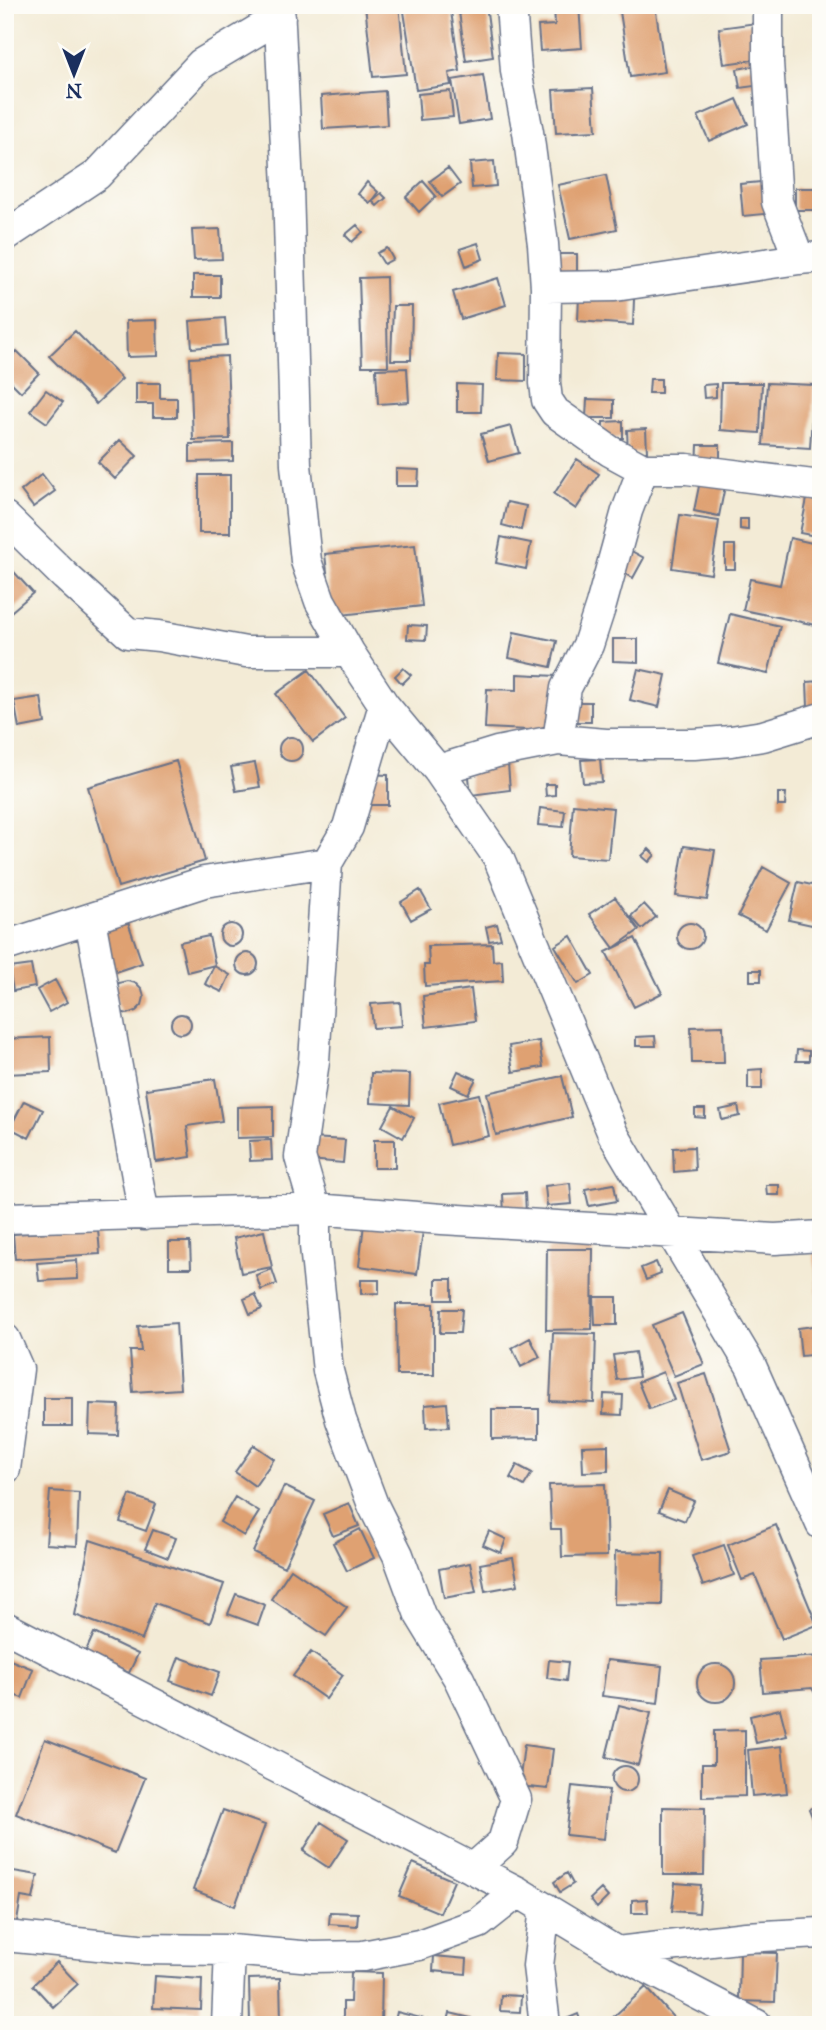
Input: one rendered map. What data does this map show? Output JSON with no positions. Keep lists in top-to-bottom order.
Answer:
{
  "north": "bottom"
}
